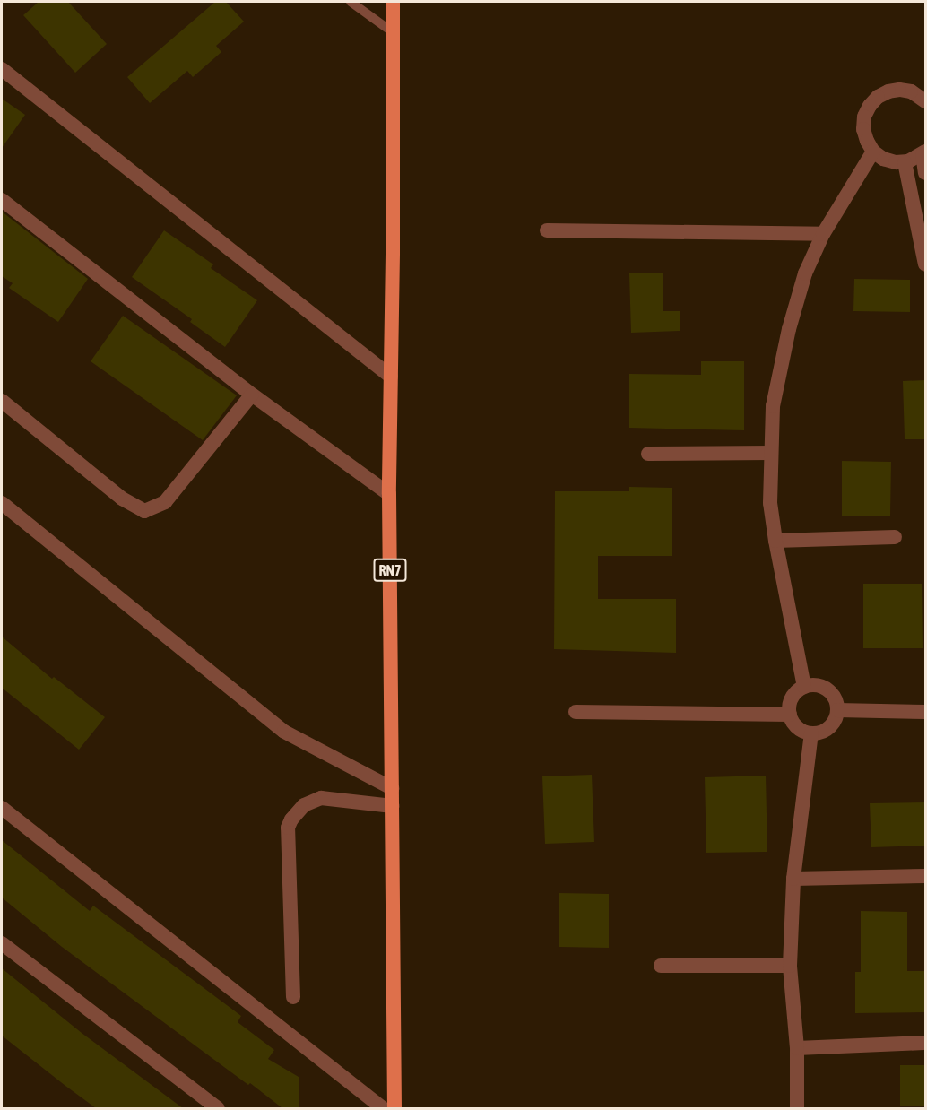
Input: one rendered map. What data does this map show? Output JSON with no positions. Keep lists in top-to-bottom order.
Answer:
{
  "streets": {
    "main road": ["RN7"]
  }
}
